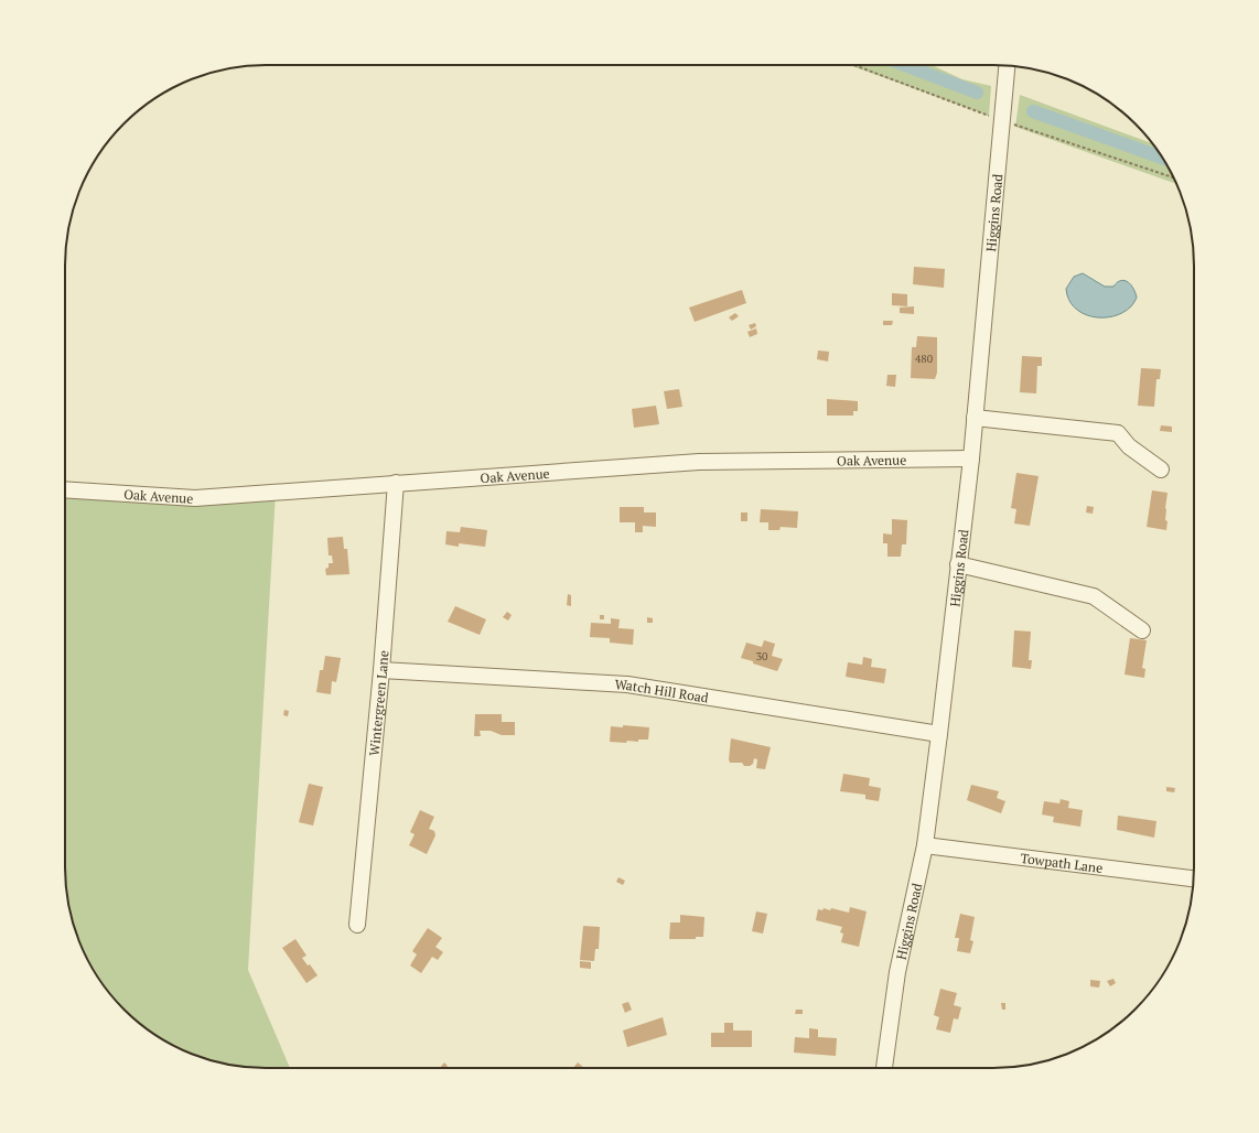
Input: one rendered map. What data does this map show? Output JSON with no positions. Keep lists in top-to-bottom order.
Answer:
{
  "streets": {
    "street": [
      "Higgins Road",
      "Oak Avenue",
      "Watch Hill Road",
      "Wintergreen Lane",
      "Towpath Lane"
    ]
  },
  "crossings": [
    ["Higgins Road", "Oak Avenue"],
    ["Higgins Road", "Watch Hill Road"],
    ["Higgins Road", "Towpath Lane"],
    ["Oak Avenue", "Wintergreen Lane"],
    ["Watch Hill Road", "Wintergreen Lane"]
  ],
  "house_numbers": ["480", "30"]
}
